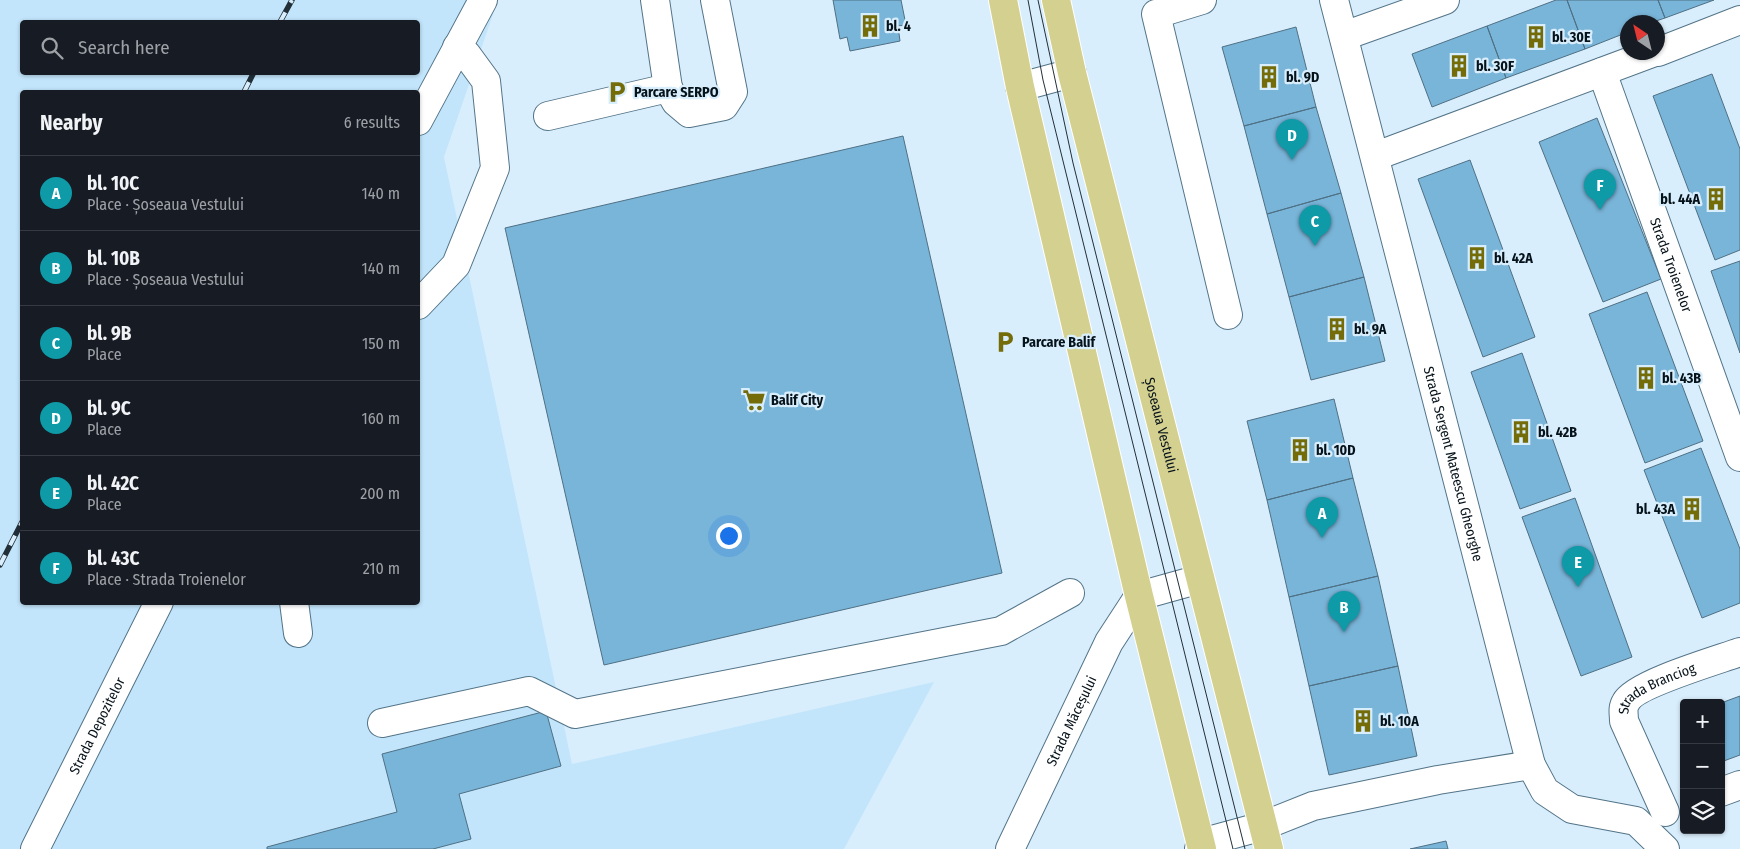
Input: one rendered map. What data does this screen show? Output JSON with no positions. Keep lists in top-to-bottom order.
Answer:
{
  "streets": {
    "main road": ["Șoseaua Vestului"],
    "street": [
      "Strada Troienelor",
      "Strada Sergent Mateescu Gheorghe",
      "Strada Branciog",
      "Strada Măceșului",
      "Strada Depozitelor"
    ]
  },
  "crossings": [
    ["Strada Sergent Mateescu Gheorghe", "Strada Branciog"]
  ],
  "places": {
    "building": [
      "bl. 4",
      "bl. 30E",
      "bl. 30F",
      "bl. 9D",
      "bl. 44A",
      "bl. 42A",
      "bl. 9A",
      "bl. 43B",
      "bl. 42B",
      "bl. 10D",
      "bl. 43A",
      "bl. 10A"
    ],
    "parking": ["Parcare SERPO", "Parcare Balif"],
    "supermarket": ["Balif City"]
  },
  "north": "top left",
  "page": {
    "search": "Search here",
    "heading": ["Nearby", "6 results"],
    "pins": [
      "D",
      "F",
      "C",
      "A",
      "E",
      "B"
    ],
    "list": [
      {
        "mark": "A",
        "name": "bl. 10C",
        "note": "Place · Șoseaua Vestului",
        "value": "140 m"
      },
      {
        "mark": "B",
        "name": "bl. 10B",
        "note": "Place · Șoseaua Vestului",
        "value": "140 m"
      },
      {
        "mark": "C",
        "name": "bl. 9B",
        "note": "Place",
        "value": "150 m"
      },
      {
        "mark": "D",
        "name": "bl. 9C",
        "note": "Place",
        "value": "160 m"
      },
      {
        "mark": "E",
        "name": "bl. 42C",
        "note": "Place",
        "value": "200 m"
      },
      {
        "mark": "F",
        "name": "bl. 43C",
        "note": "Place · Strada Troienelor",
        "value": "210 m"
      }
    ],
    "map_buttons": ["+", "−"]
  }
}
